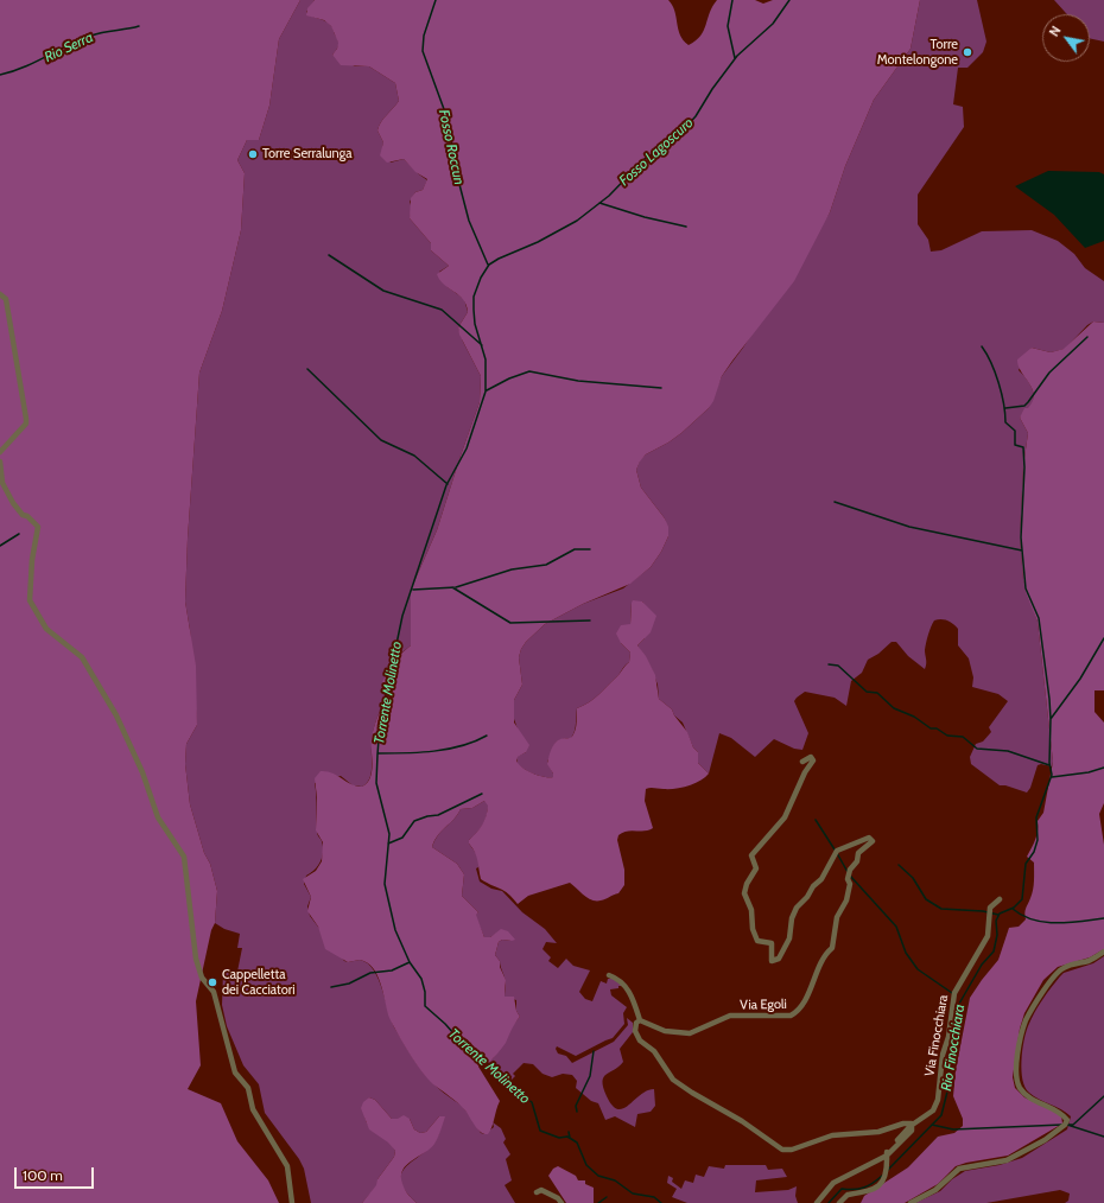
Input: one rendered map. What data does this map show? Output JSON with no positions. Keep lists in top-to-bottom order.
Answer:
{
  "streets": {
    "street": ["Via Egoli", "Via Finocchiara"]
  },
  "water": [
    "Rio Serra",
    "Fosso Roccun",
    "Fosso Lagoscuro",
    "Torrente Molinetto",
    "Rio Finocchiara"
  ],
  "places": ["Torre Montelongone", "Torre Serralunga", "Cappelletta dei Cacciatori"],
  "scale_bar": "100 m",
  "north": "top left"
}
